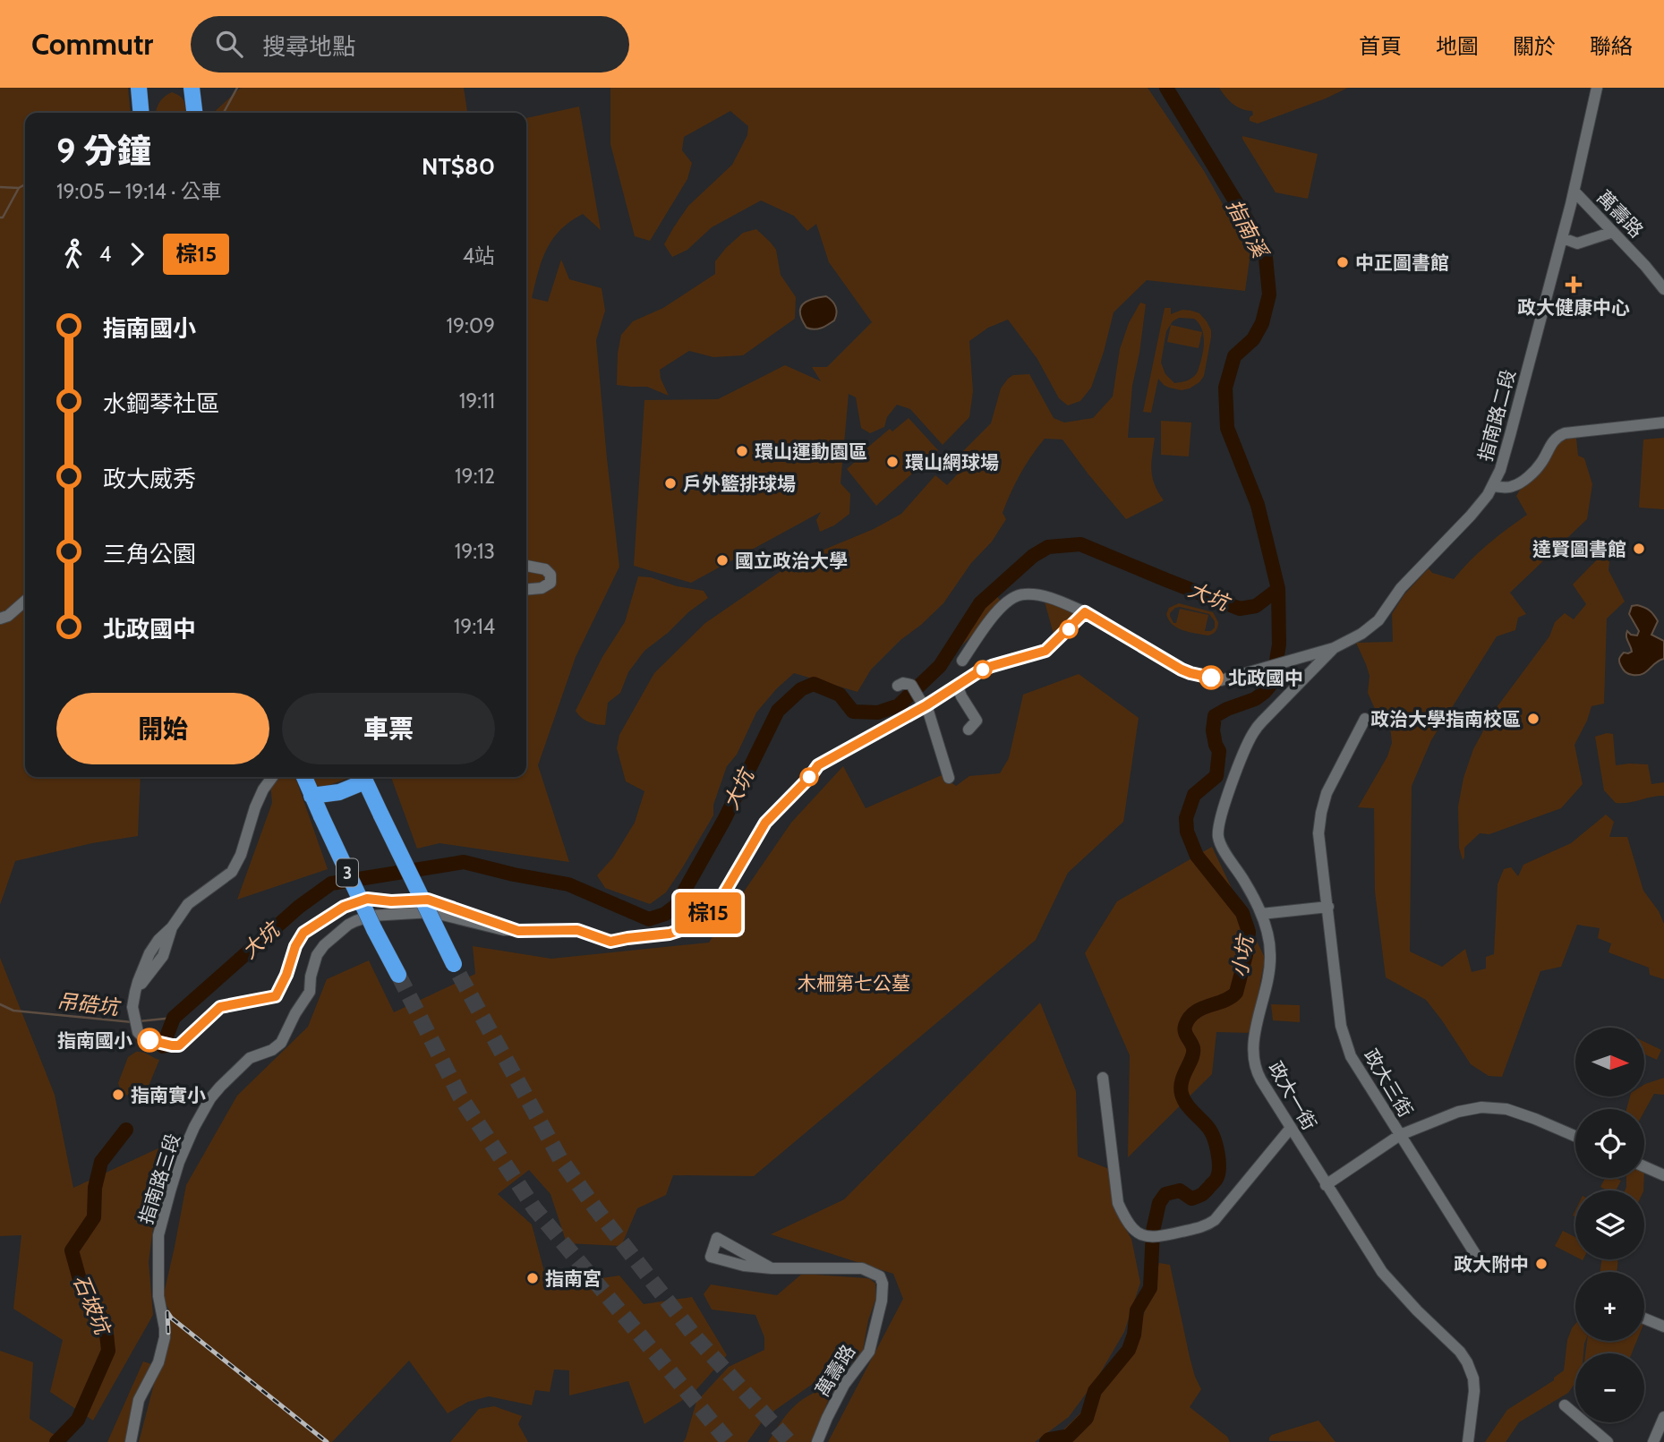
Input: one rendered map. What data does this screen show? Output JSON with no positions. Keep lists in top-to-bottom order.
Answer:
{
  "streets": {
    "highway": ["3"],
    "street": [
      "萬壽路",
      "指南路二段",
      "政大三街",
      "政大一街",
      "指南路三段"
    ]
  },
  "crossings": [
    ["萬壽路", "指南路二段"],
    ["指南路二段", "政大一街"],
    ["指南路二段", "指南路三段"]
  ],
  "water": [
    "指南溪",
    "大坑",
    "小坑",
    "吊硞坑",
    "石坡坑"
  ],
  "parks": ["木柵第七公墓"],
  "places": {
    "other": [
      "中正圖書館",
      "環山運動園區",
      "環山網球場",
      "戶外籃排球場",
      "達賢圖書館",
      "國立政治大學",
      "北政國中",
      "政治大學指南校區",
      "指南國小",
      "指南實小",
      "政大附中",
      "指南宮"
    ],
    "health": ["政大健康中心"]
  },
  "lines": ["bus line 棕15"],
  "north": "right",
  "page": {
    "header": "Commutr",
    "search": "搜尋地點",
    "nav": [
      "首頁",
      "地圖",
      "關於",
      "聯絡"
    ],
    "on_map": "棕15",
    "heading": ["9 分鐘", "19:05 – 19:14 · 公車", "NT$80"],
    "legs": ["4", "棕15", "4站"],
    "list": [
      {
        "name": "指南國小",
        "value": "19:09"
      },
      {
        "name": "水鋼琴社區",
        "value": "19:11"
      },
      {
        "name": "政大威秀",
        "value": "19:12"
      },
      {
        "name": "三角公園",
        "value": "19:13"
      },
      {
        "name": "北政國中",
        "value": "19:14"
      }
    ],
    "buttons": ["開始", "車票"],
    "map_buttons": ["+", "−"]
  }
}
